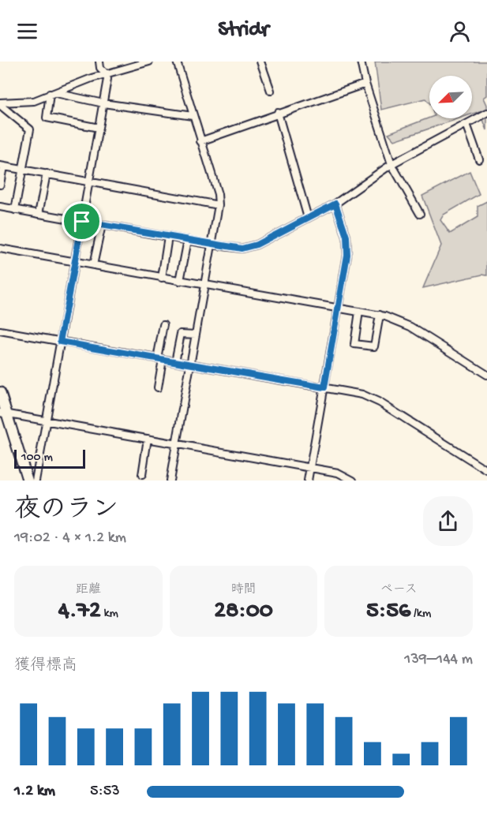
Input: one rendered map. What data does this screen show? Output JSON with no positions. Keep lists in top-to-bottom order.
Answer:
{
  "scale_bar": "100 m",
  "north": "bottom left",
  "page": {
    "header": "Stridr",
    "scale": "100 m",
    "heading": ["夜のラン", "19:02 · 4 × 1.2 km"],
    "stats": [
      ["距離", "4.72 km"],
      ["時間", "28:00"],
      ["ペース", "5:56 /km"]
    ],
    "chart": ["獲得標高", "139–144 m"],
    "list": [
      {
        "name": "1.2 km",
        "note": "5:53"
      }
    ]
  }
}
